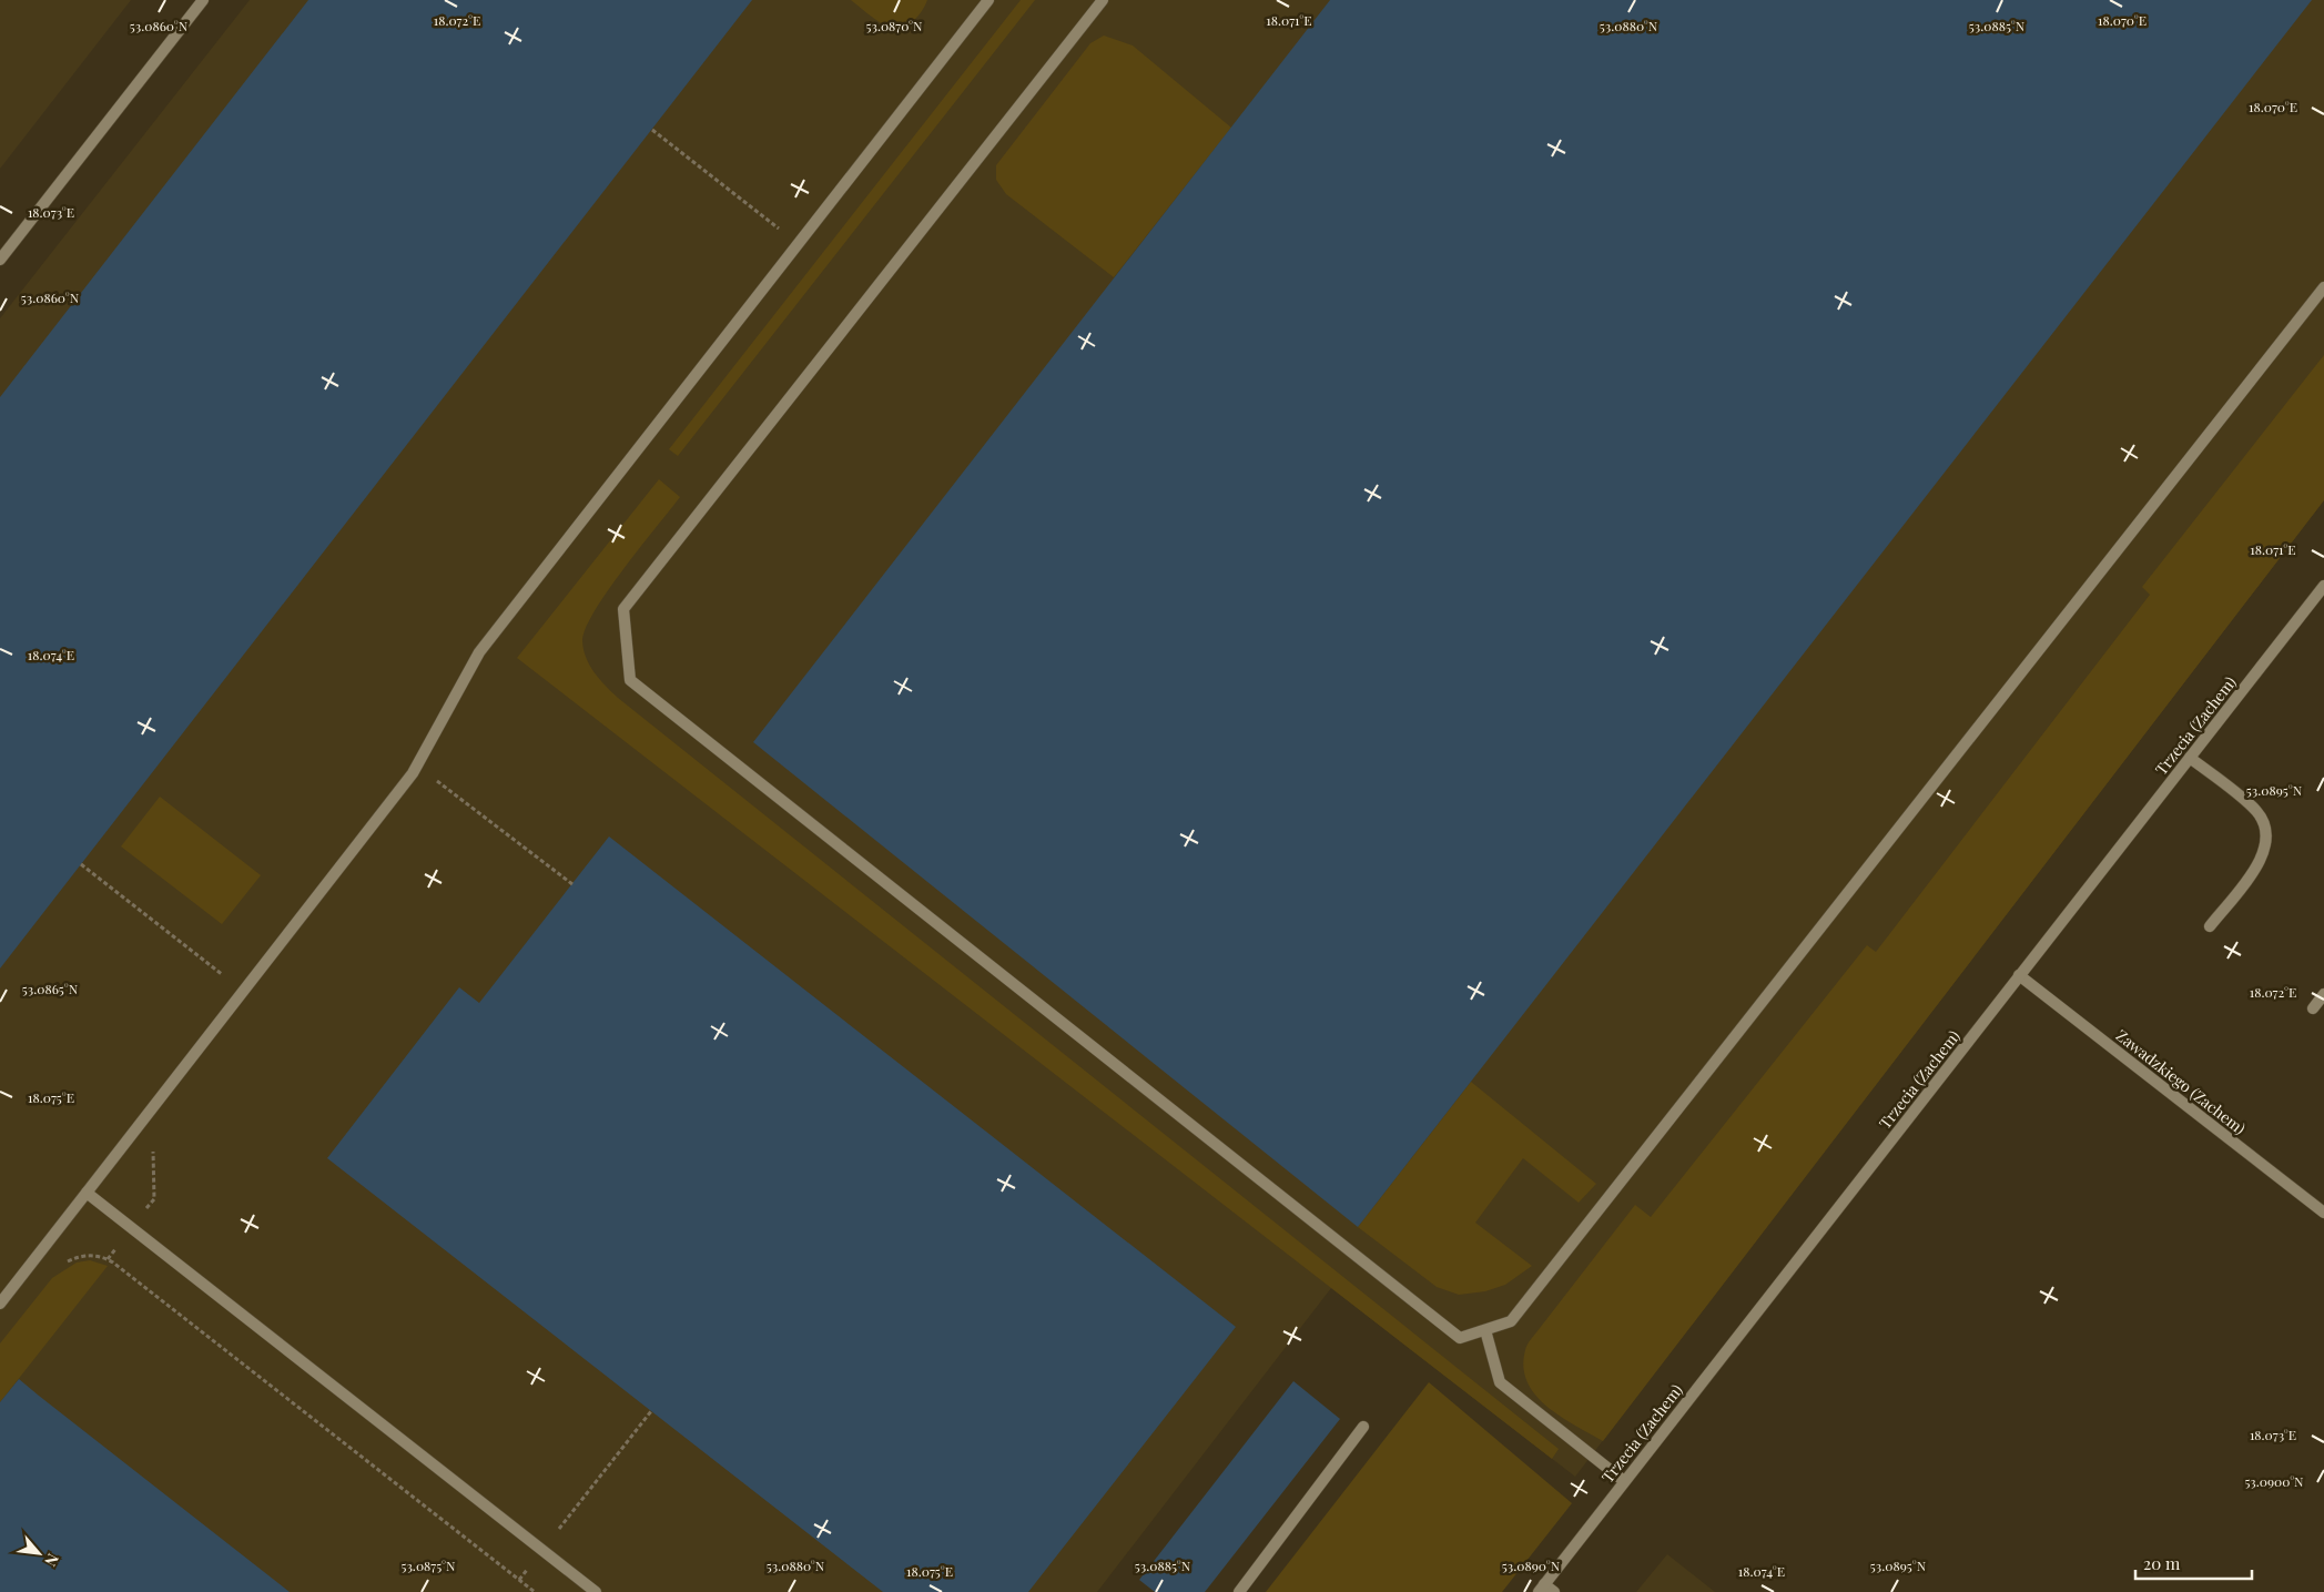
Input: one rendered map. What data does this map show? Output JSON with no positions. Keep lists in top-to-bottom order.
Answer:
{
  "streets": {
    "lane": ["Trzecia (Zachem)", "Zawadzkiego (Zachem)"]
  },
  "crossings": [
    ["Trzecia (Zachem)", "Zawadzkiego (Zachem)"]
  ],
  "scale_bar": "20 m",
  "north": "bottom right",
  "coordinates": [
    "18.071°E",
    "18.070°E",
    "18.072°E",
    "53.0860°N",
    "53.0870°N",
    "53.0880°N",
    "53.0885°N",
    "18.073°E",
    "18.074°E",
    "53.0895°N",
    "53.0865°N",
    "18.075°E",
    "53.0900°N",
    "53.0875°N",
    "53.0890°N"
  ]
}
